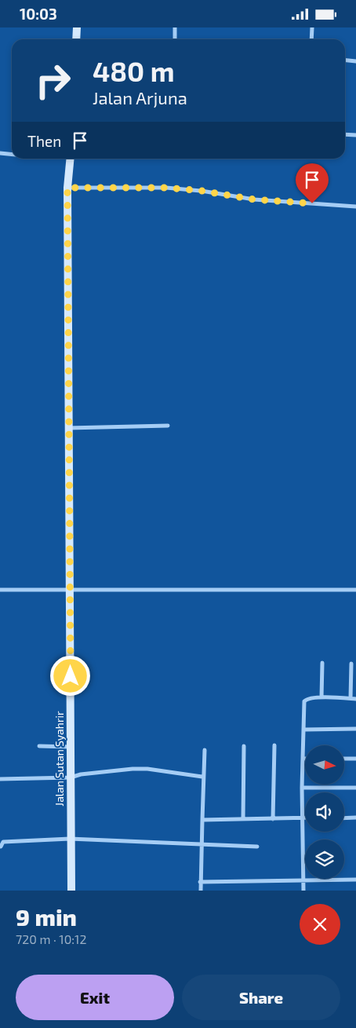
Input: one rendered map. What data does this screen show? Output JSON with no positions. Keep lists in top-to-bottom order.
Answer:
{
  "streets": {
    "street": ["Jalan Sutan Syahrir"]
  },
  "north": "right",
  "page": {
    "status": "10:03",
    "turn": ["480 m", "Jalan Arjuna"],
    "then": "Then",
    "heading": ["9 min", "720 m · 10:12"],
    "buttons": ["Exit", "Share"]
  }
}
